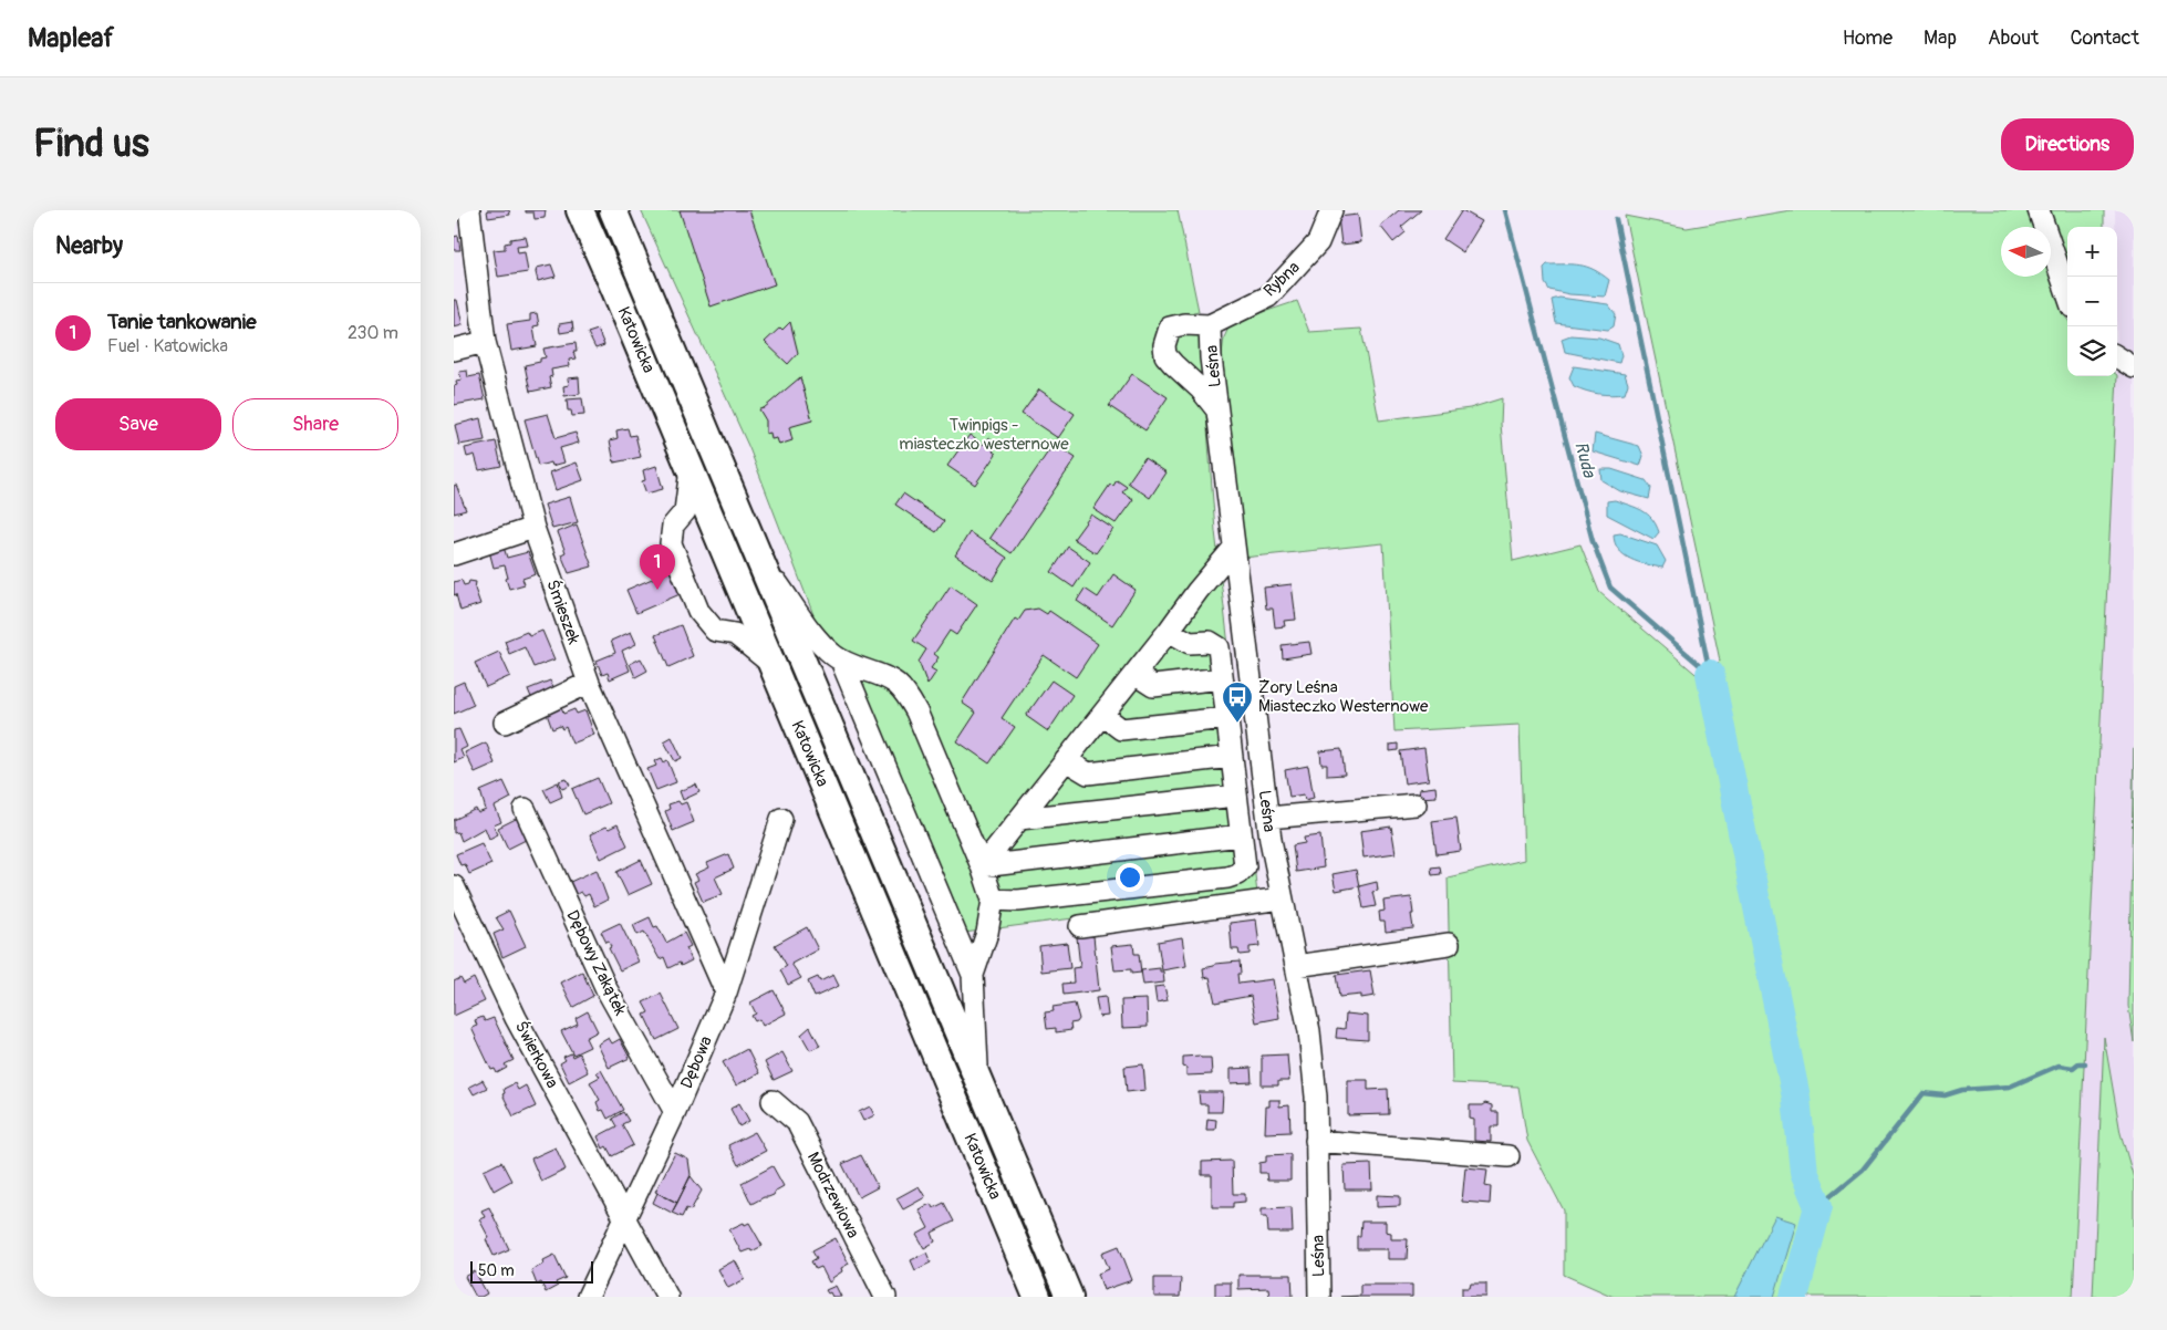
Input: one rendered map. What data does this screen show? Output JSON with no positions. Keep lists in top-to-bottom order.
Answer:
{
  "streets": {
    "main road": ["Katowicka"],
    "street": [
      "Rybna",
      "Leśna",
      "Śmieszek",
      "Dębowy Zakątek",
      "Świerkowa",
      "Dębowa",
      "Modrzewiowa"
    ]
  },
  "crossings": [
    ["Rybna", "Leśna"],
    ["Śmieszek", "Dębowa"],
    ["Dębowy Zakątek", "Dębowa"],
    ["Świerkowa", "Dębowa"]
  ],
  "water": ["Ruda"],
  "parks": ["Twinpigs - miasteczko westernowe"],
  "places": {
    "bus stop": ["Żory Leśna Miasteczko Westernowe"]
  },
  "scale_bar": "50 m",
  "north": "left",
  "page": {
    "header": "Mapleaf",
    "nav": [
      "Home",
      "Map",
      "About",
      "Contact"
    ],
    "buttons": [
      "Directions",
      ["Save", "Share"]
    ],
    "title": "Find us",
    "heading": "Nearby",
    "map_buttons": ["+", "−"],
    "list": [
      {
        "mark": "1",
        "name": "Tanie tankowanie",
        "note": "Fuel · Katowicka",
        "value": "230 m"
      }
    ],
    "pins": "1",
    "scale": "50 m"
  }
}
